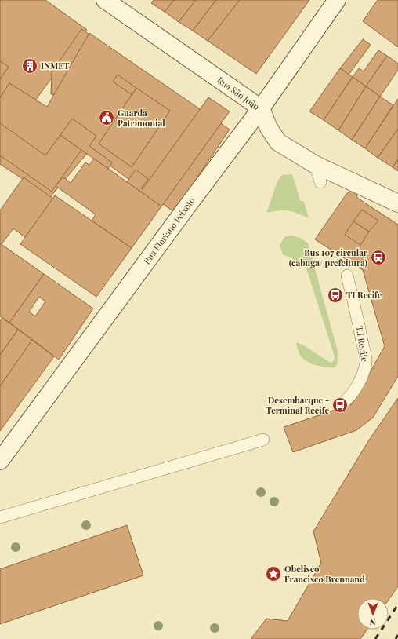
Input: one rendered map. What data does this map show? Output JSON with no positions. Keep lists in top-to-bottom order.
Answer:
{
  "streets": {
    "main road": ["Rua São João", "Rua Floriano Peixoto"],
    "lane": ["T.I Recife"]
  },
  "crossings": [
    ["Rua São João", "Rua Floriano Peixoto"]
  ],
  "places": {
    "building": ["INMET"],
    "public building": ["Guarda Patrimonial"],
    "bus stop": ["Bus 107 circular (cabuga/ prefeitura)", "TI Recife", "Desembarque - Terminal Recife"],
    "place": ["Obelisco Francisco Brennand"]
  },
  "north": "bottom"
}
